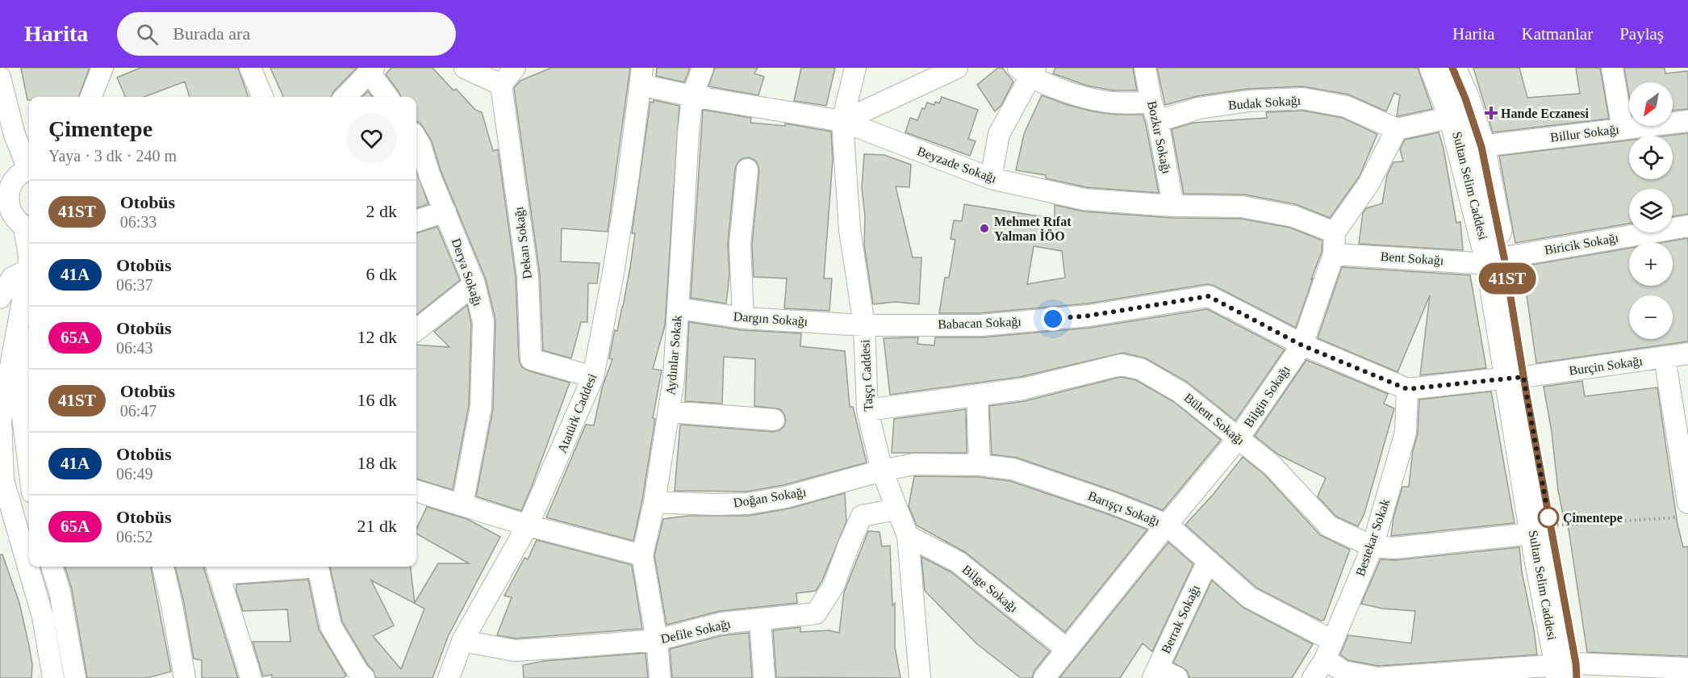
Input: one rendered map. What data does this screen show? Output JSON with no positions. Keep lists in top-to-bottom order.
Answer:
{
  "streets": {
    "main road": ["Sultan Selim Caddesi"],
    "street": [
      "Budak Sokağı",
      "Billur Sokağı",
      "Bozkır Sokağı",
      "Beyzade Sokağı",
      "Dekan Sokağı",
      "Biricik Sokağı",
      "Bent Sokağı",
      "Derya Sokağı",
      "Dargın Sokağı",
      "Babacan Sokağı",
      "Aydınlar Sokak",
      "Burçin Sokağı",
      "Taşçı Caddesi",
      "Bilgin Sokağı",
      "Atatürk Caddesi",
      "Bülent Sokağı",
      "Doğan Sokağı",
      "Barışçı Sokağı",
      "Bestekar Sokak",
      "Bilge Sokağı",
      "Berrak Sokağı",
      "Defile Sokağı"
    ]
  },
  "crossings": [
    ["Budak Sokağı", "Bozkır Sokağı"],
    ["Billur Sokağı", "Sultan Selim Caddesi"],
    ["Bozkır Sokağı", "Beyzade Sokağı"],
    ["Beyzade Sokağı", "Aydınlar Sokak"],
    ["Beyzade Sokağı", "Taşçı Caddesi"],
    ["Beyzade Sokağı", "Bilgin Sokağı"],
    ["Beyzade Sokağı", "Atatürk Caddesi"],
    ["Sultan Selim Caddesi", "Biricik Sokağı"],
    ["Sultan Selim Caddesi", "Bent Sokağı"],
    ["Sultan Selim Caddesi", "Babacan Sokağı"],
    ["Sultan Selim Caddesi", "Burçin Sokağı"],
    ["Sultan Selim Caddesi", "Bülent Sokağı"],
    ["Sultan Selim Caddesi", "Barışçı Sokağı"],
    ["Dekan Sokağı", "Atatürk Caddesi"],
    ["Biricik Sokağı", "Bent Sokağı"],
    ["Bent Sokağı", "Bilgin Sokağı"],
    ["Dargın Sokağı", "Babacan Sokağı"],
    ["Dargın Sokağı", "Aydınlar Sokak"],
    ["Dargın Sokağı", "Taşçı Caddesi"],
    ["Babacan Sokağı", "Burçin Sokağı"],
    ["Babacan Sokağı", "Taşçı Caddesi"],
    ["Babacan Sokağı", "Bilgin Sokağı"],
    ["Babacan Sokağı", "Bestekar Sokak"],
    ["Aydınlar Sokak", "Doğan Sokağı"],
    ["Aydınlar Sokak", "Defile Sokağı"],
    ["Taşçı Caddesi", "Bülent Sokağı"],
    ["Taşçı Caddesi", "Doğan Sokağı"],
    ["Taşçı Caddesi", "Barışçı Sokağı"],
    ["Taşçı Caddesi", "Bilge Sokağı"],
    ["Taşçı Caddesi", "Defile Sokağı"],
    ["Bilgin Sokağı", "Bülent Sokağı"],
    ["Bilgin Sokağı", "Barışçı Sokağı"],
    ["Bilgin Sokağı", "Bilge Sokağı"],
    ["Atatürk Caddesi", "Defile Sokağı"],
    ["Bülent Sokağı", "Bestekar Sokak"],
    ["Doğan Sokağı", "Barışçı Sokağı"],
    ["Barışçı Sokağı", "Bestekar Sokak"],
    ["Barışçı Sokağı", "Berrak Sokağı"]
  ],
  "places": {
    "health": ["Hande Eczanesi"],
    "other": ["Mehmet Rıfat Yalman İÖO", "Çimentepe"]
  },
  "lines": ["bus line 41ST"],
  "north": "bottom left",
  "page": {
    "header": "Harita",
    "search": "Burada ara",
    "nav": ["Harita", "Katmanlar", "Paylaş"],
    "on_map": "41ST",
    "map_buttons": ["+", "−"],
    "heading": ["Çimentepe", "Yaya · 3 dk · 240 m"],
    "list": [
      {
        "mark": "41ST",
        "name": "Otobüs",
        "note": "06:33",
        "value": "2 dk"
      },
      {
        "mark": "41A",
        "name": "Otobüs",
        "note": "06:37",
        "value": "6 dk"
      },
      {
        "mark": "65A",
        "name": "Otobüs",
        "note": "06:43",
        "value": "12 dk"
      },
      {
        "mark": "41ST",
        "name": "Otobüs",
        "note": "06:47",
        "value": "16 dk"
      },
      {
        "mark": "41A",
        "name": "Otobüs",
        "note": "06:49",
        "value": "18 dk"
      },
      {
        "mark": "65A",
        "name": "Otobüs",
        "note": "06:52",
        "value": "21 dk"
      }
    ]
  }
}
